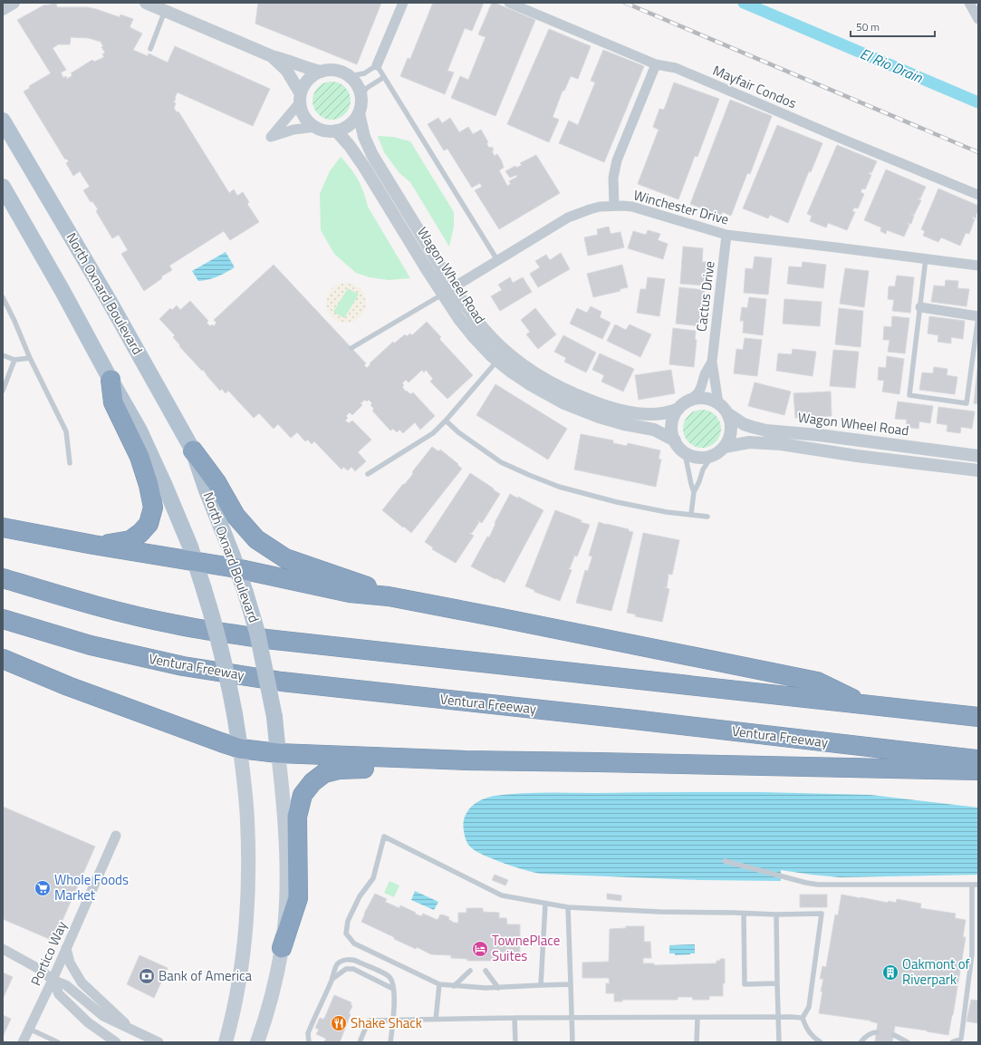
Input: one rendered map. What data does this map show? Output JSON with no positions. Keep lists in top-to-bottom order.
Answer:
{
  "streets": {
    "highway": ["Ventura Freeway"],
    "main road": ["North Oxnard Boulevard"],
    "street": [
      "Mayfair Condos",
      "Winchester Drive",
      "Wagon Wheel Road",
      "Cactus Drive",
      "Portico Way"
    ]
  },
  "crossings": [
    ["Winchester Drive", "Wagon Wheel Road"],
    ["Winchester Drive", "Cactus Drive"],
    ["Wagon Wheel Road", "Cactus Drive"]
  ],
  "water": ["El Rio Drain"],
  "places": {
    "supermarket": ["Whole Foods Market"],
    "hotel": ["TownePlace Suites"],
    "building": ["Oakmont of Riverpark"],
    "bank": ["Bank of America"],
    "restaurant": ["Shake Shack"]
  },
  "scale_bar": "50 m"
}
